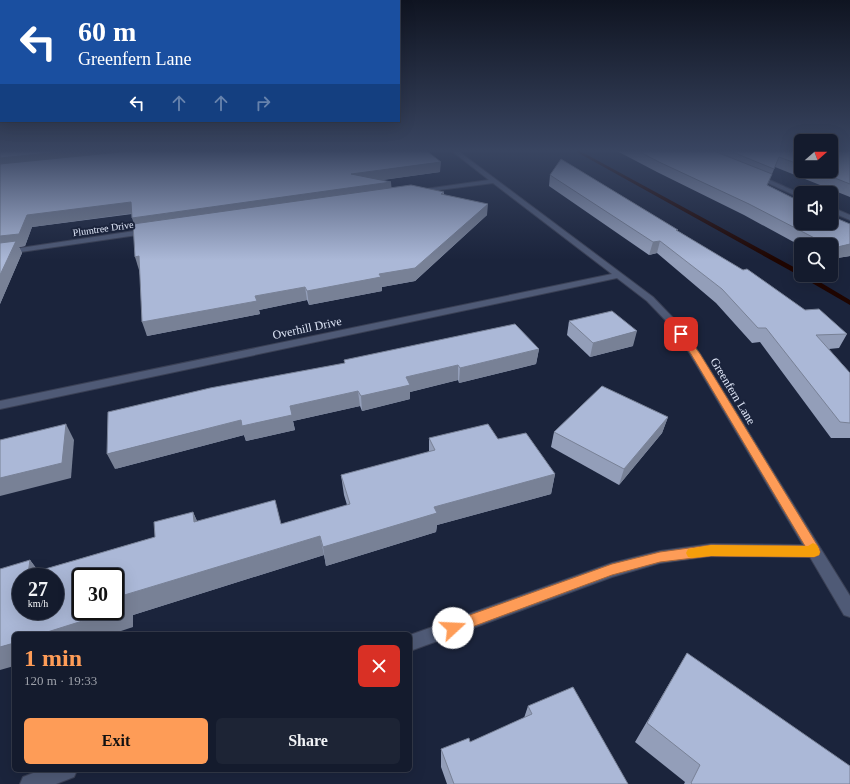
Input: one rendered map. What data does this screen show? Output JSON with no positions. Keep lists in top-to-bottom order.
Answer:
{
  "streets": {
    "street": ["Plumtree Drive", "Overhill Drive", "Greenfern Lane"]
  },
  "crossings": [
    ["Overhill Drive", "Greenfern Lane"]
  ],
  "north": "right",
  "page": {
    "turn": ["60 m", "Greenfern Lane"],
    "speed": "27 km/h",
    "limit": "30",
    "heading": ["1 min", "120 m · 19:33"],
    "buttons": ["Exit", "Share"]
  }
}
